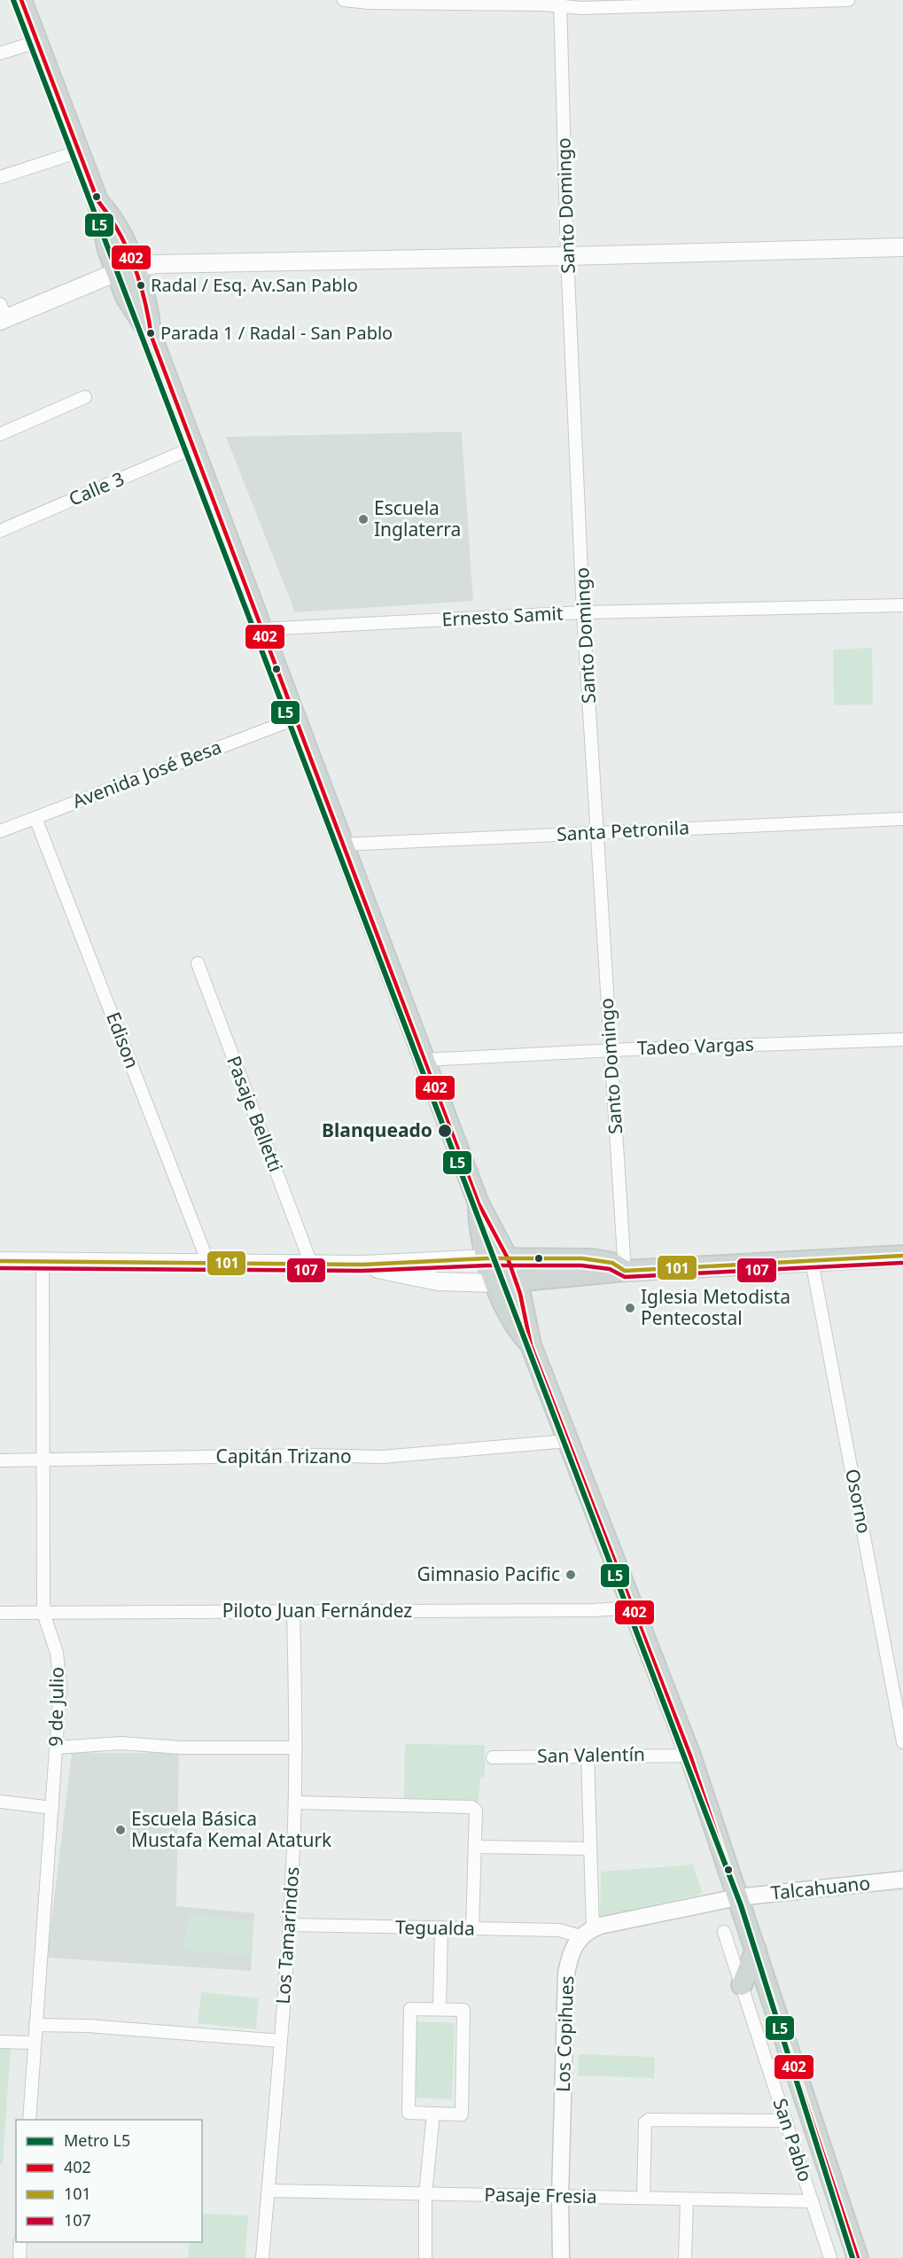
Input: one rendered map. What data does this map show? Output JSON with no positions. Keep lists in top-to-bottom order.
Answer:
{
  "streets": {
    "main road": ["San Pablo"],
    "street": [
      "Santo Domingo",
      "Calle 3",
      "Ernesto Samit",
      "Avenida José Besa",
      "Santa Petronila",
      "Edison",
      "Tadeo Vargas",
      "Pasaje Belletti",
      "Capitán Trizano",
      "Osorno",
      "Piloto Juan Fernández",
      "9 de Julio",
      "San Valentín",
      "Talcahuano",
      "Tegualda",
      "Los Tamarindos",
      "Los Copihues",
      "Pasaje Fresia"
    ]
  },
  "crossings": [
    ["Santo Domingo", "Ernesto Samit"],
    ["Santo Domingo", "Santa Petronila"],
    ["Santo Domingo", "Tadeo Vargas"],
    ["Calle 3", "San Pablo"],
    ["Ernesto Samit", "San Pablo"],
    ["Avenida José Besa", "Edison"],
    ["Avenida José Besa", "San Pablo"],
    ["Santa Petronila", "San Pablo"],
    ["Tadeo Vargas", "San Pablo"],
    ["Capitán Trizano", "9 de Julio"],
    ["Capitán Trizano", "San Pablo"],
    ["Piloto Juan Fernández", "9 de Julio"],
    ["Piloto Juan Fernández", "Los Tamarindos"],
    ["Piloto Juan Fernández", "San Pablo"],
    ["San Valentín", "Los Copihues"],
    ["San Valentín", "San Pablo"],
    ["Talcahuano", "Tegualda"],
    ["Talcahuano", "San Pablo"],
    ["Tegualda", "Los Tamarindos"],
    ["Tegualda", "Los Copihues"],
    ["Tegualda", "San Pablo"],
    ["Los Tamarindos", "Pasaje Fresia"],
    ["Los Copihues", "Pasaje Fresia"],
    ["San Pablo", "Pasaje Fresia"]
  ],
  "places": [
    "Radal / Esq. Av.San Pablo",
    "Parada 1 / Radal - San Pablo",
    "Escuela Inglaterra",
    "Blanqueado",
    "Iglesia Metodista Pentecostal",
    "Gimnasio Pacific",
    "Escuela Básica Mustafa Kemal Ataturk"
  ],
  "lines": [
    "metro line L5",
    "transit line 402",
    "transit line 101",
    "transit line 107"
  ],
  "legend": [
    "Metro L5",
    "402",
    "101",
    "107"
  ]
}
